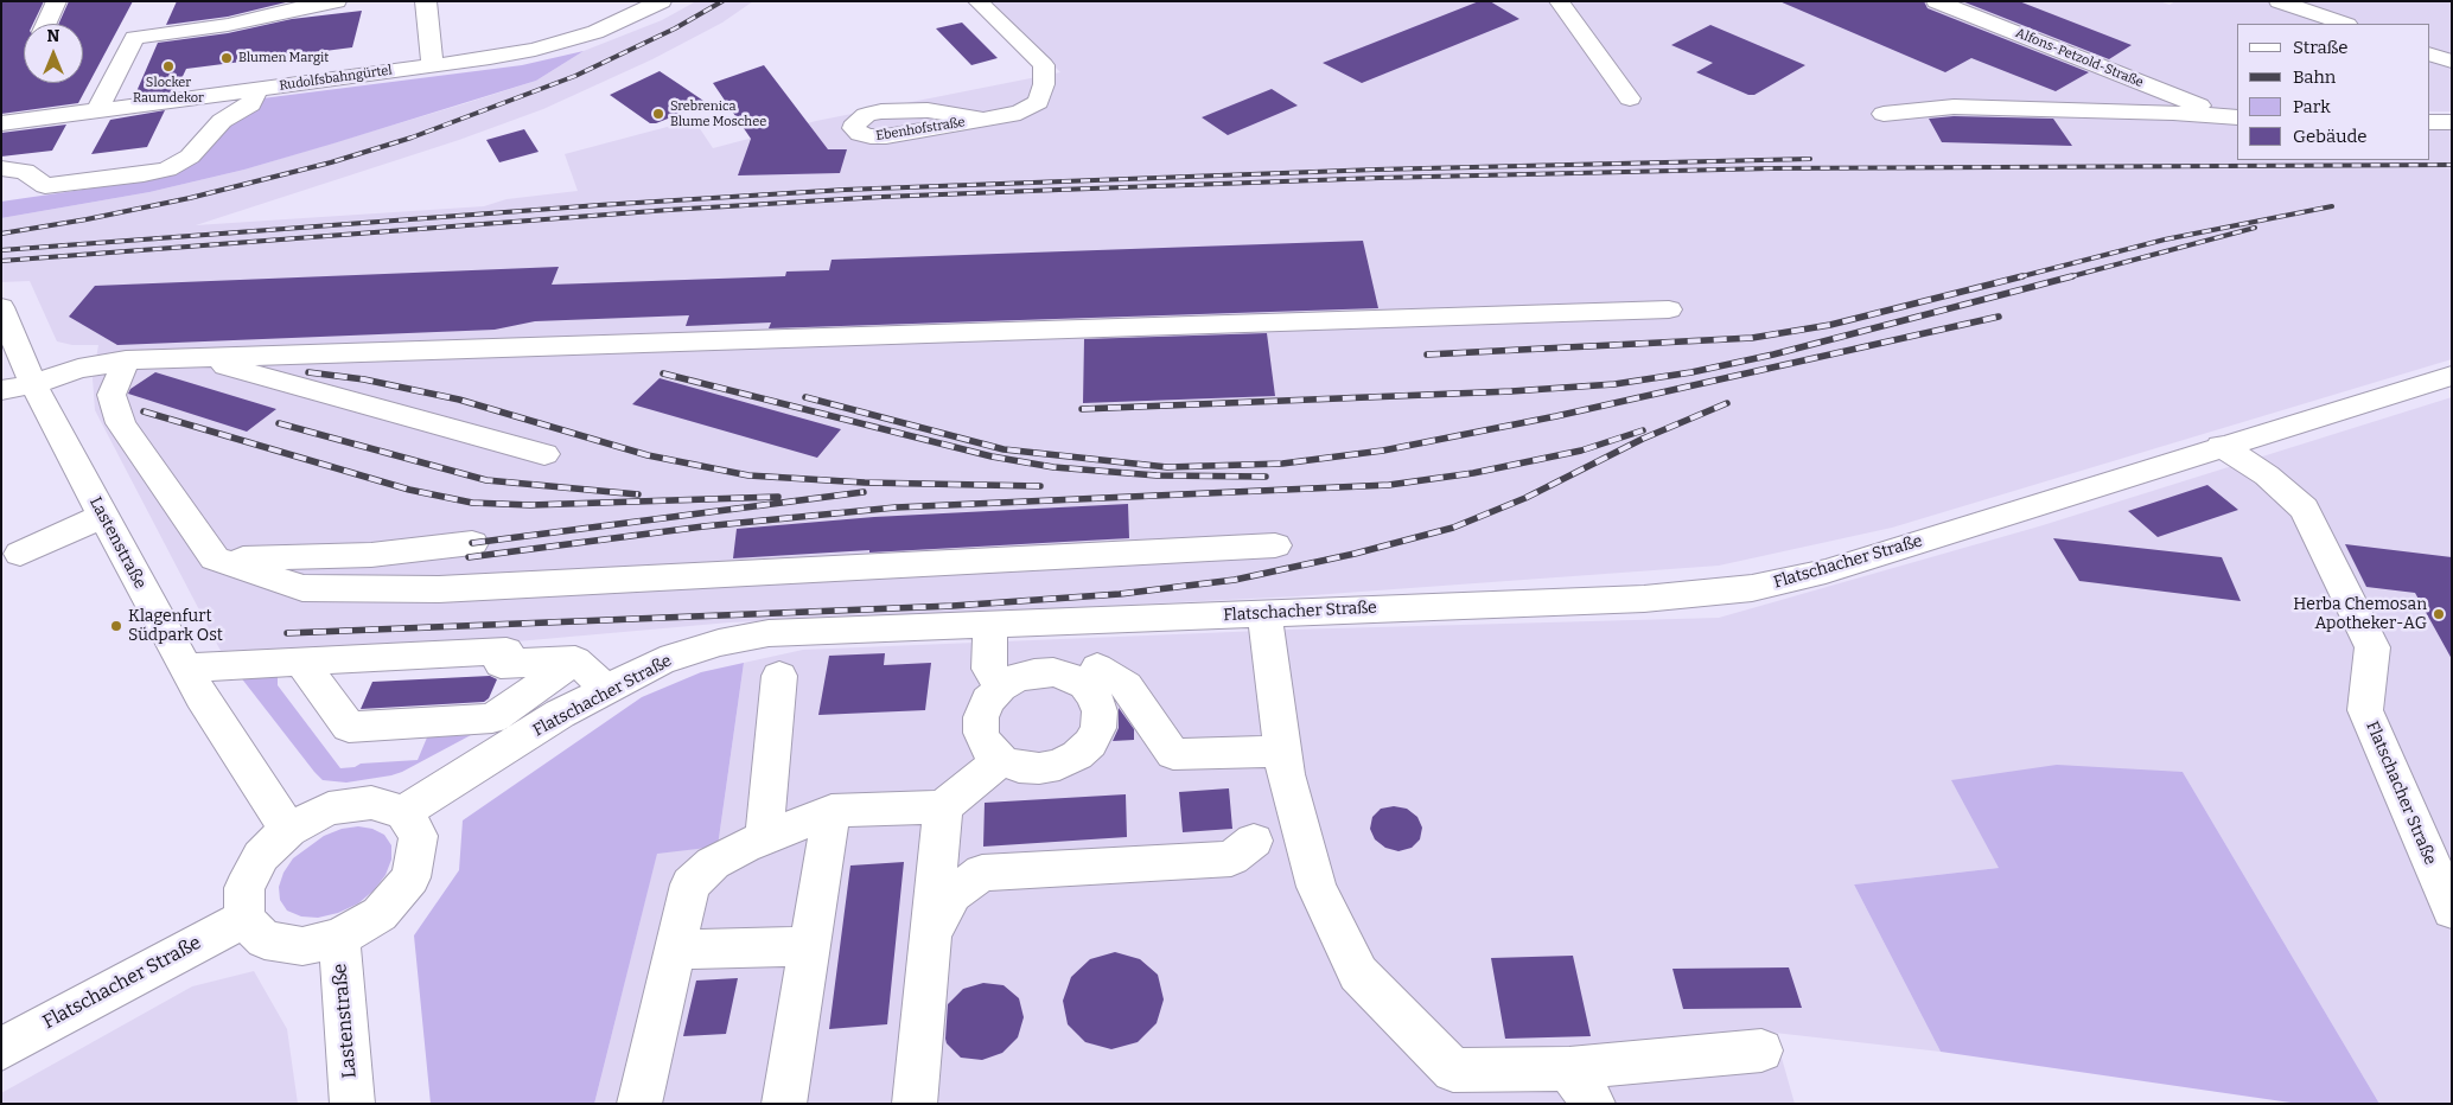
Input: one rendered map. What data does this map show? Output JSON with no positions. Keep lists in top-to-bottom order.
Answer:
{
  "streets": {
    "street": [
      "Alfons-Petzold-Straße",
      "Rudolfsbahngürtel",
      "Ebenhofstraße",
      "Lastenstraße",
      "Flatschacher Straße"
    ]
  },
  "crossings": [
    ["Lastenstraße", "Flatschacher Straße"]
  ],
  "places": [
    "Blumen Margit",
    "Slocker Raumdekor",
    "Srebrenica Blume Moschee",
    "Herba Chemosan Apotheker-AG",
    "Klagenfurt Südpark Ost"
  ],
  "legend": [
    "Straße",
    "Bahn",
    "Park",
    "Gebäude"
  ],
  "north": "top"
}
